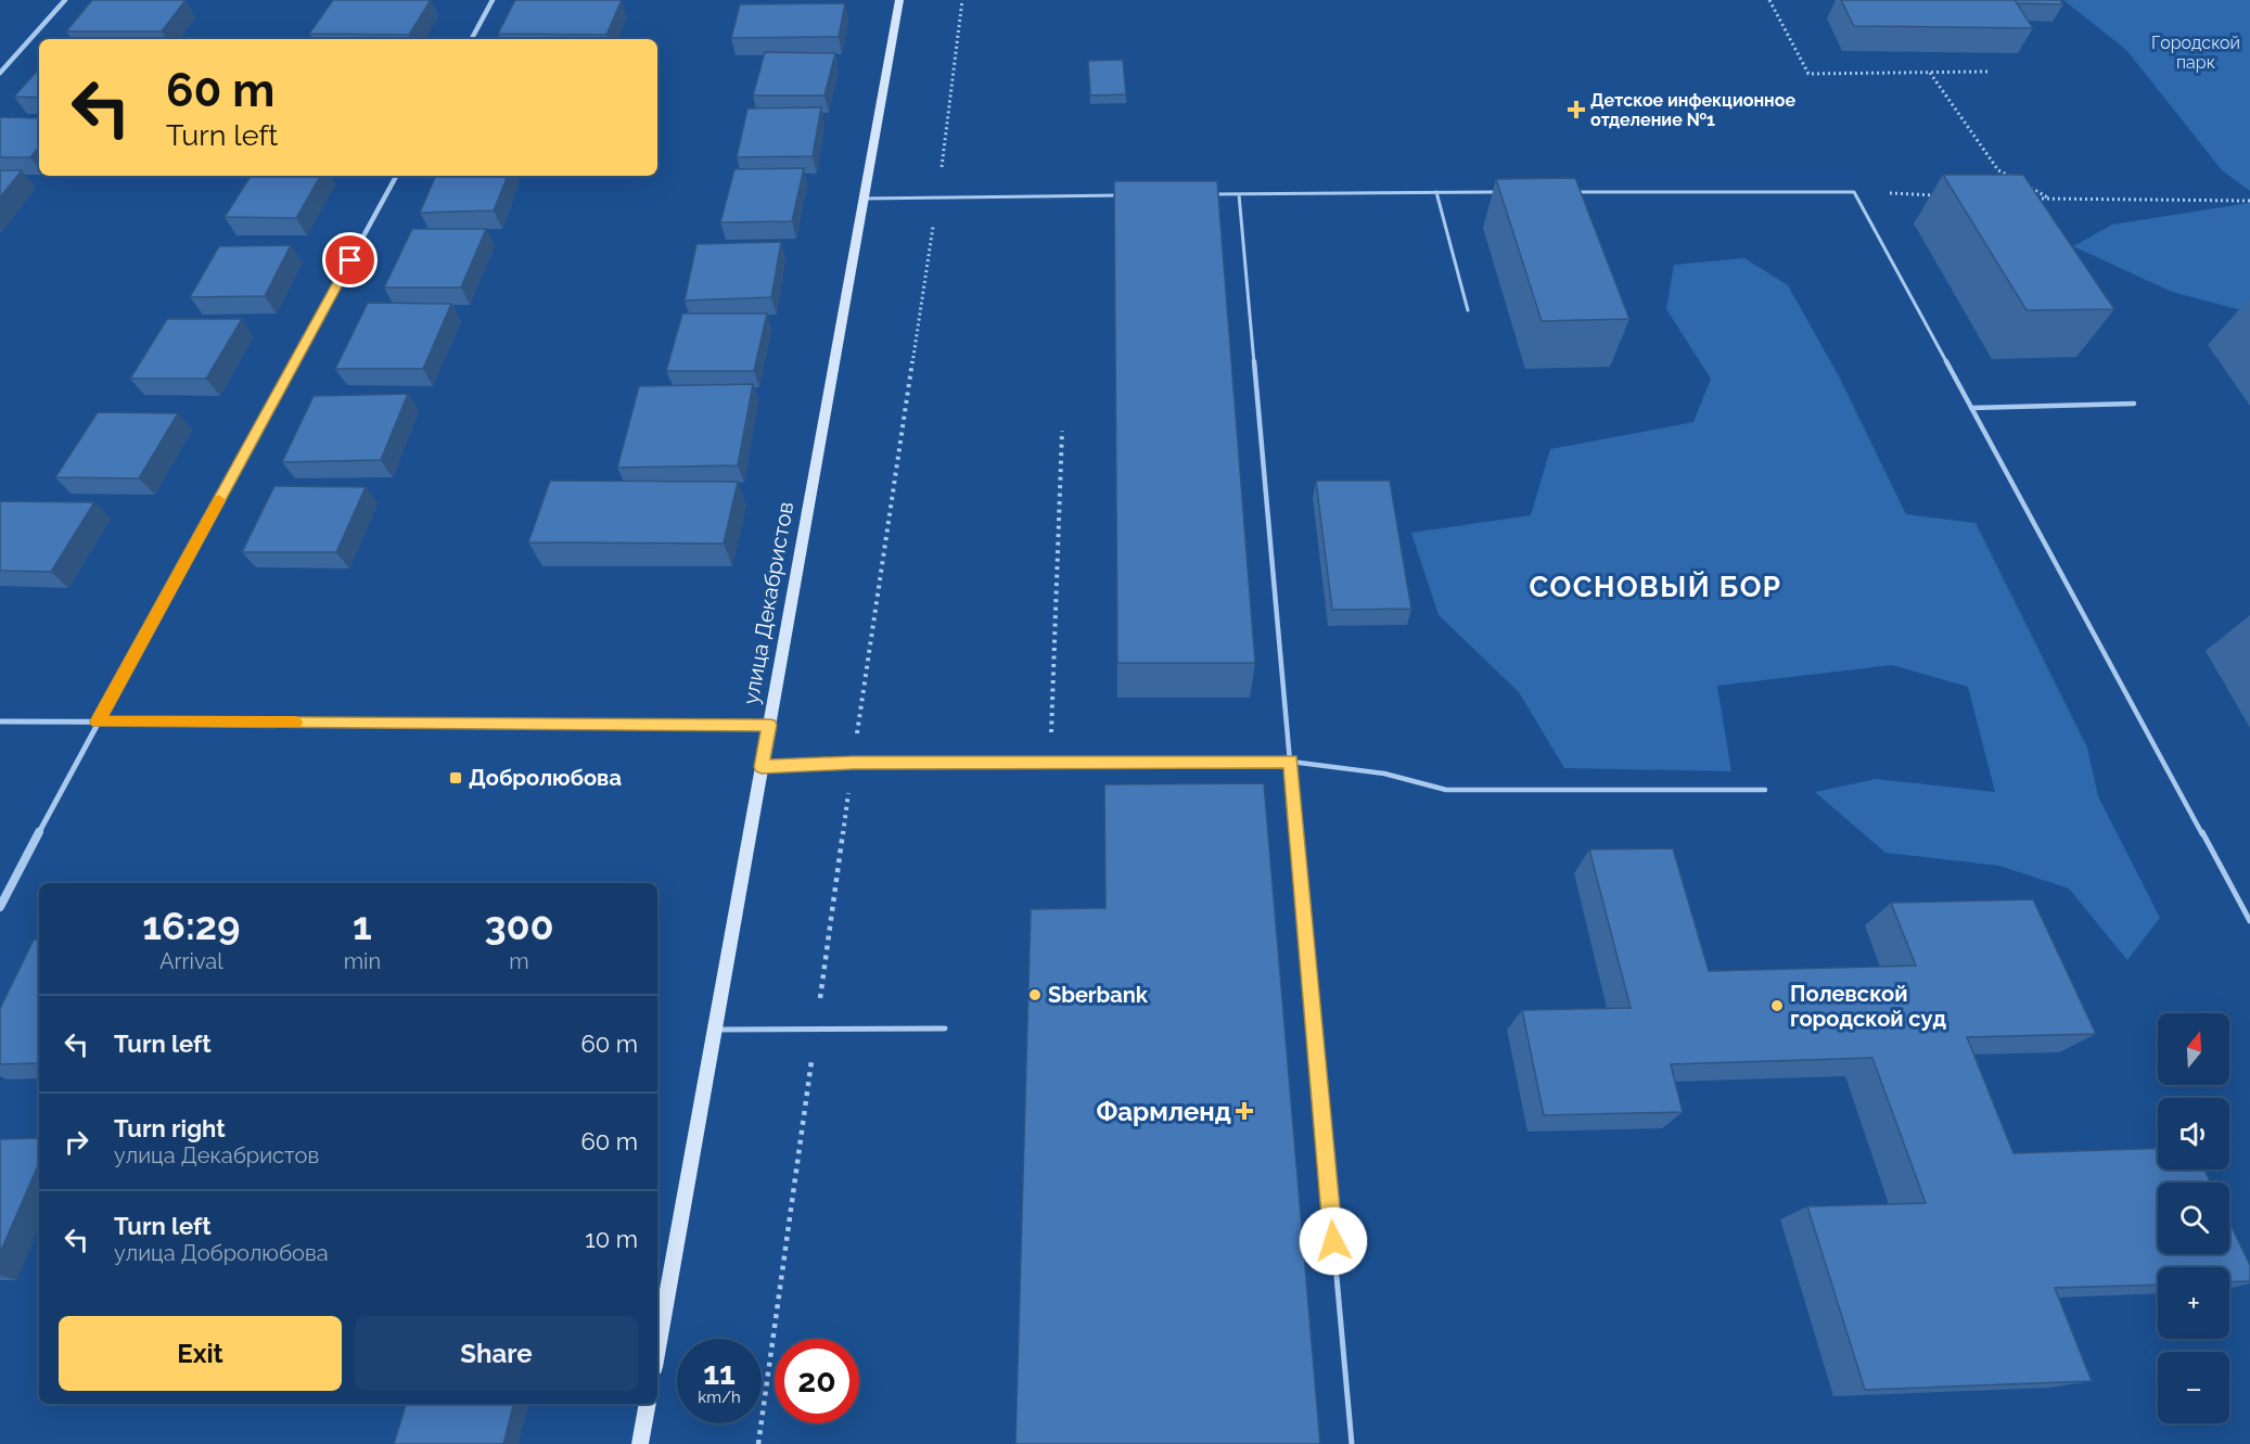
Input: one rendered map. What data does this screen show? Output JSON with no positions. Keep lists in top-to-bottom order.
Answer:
{
  "streets": {
    "street": ["улица Декабристов"]
  },
  "districts": ["СОСНОВЫЙ БОР"],
  "parks": ["Городской парк"],
  "places": {
    "health": ["Детское инфекционное отделение №1", "Фармленд"],
    "transit": ["Добролюбова"],
    "other": ["Sberbank", "Полевской городской суд"]
  },
  "north": "top",
  "page": {
    "turn": ["60 m", "Turn left"],
    "eta": [
      "16:29",
      "Arrival",
      "1",
      "min",
      "300",
      "m"
    ],
    "list": [
      {
        "name": "Turn left",
        "value": "60 m"
      },
      {
        "name": "Turn right",
        "note": "улица Декабристов",
        "value": "60 m"
      },
      {
        "name": "Turn left",
        "note": "улица Добролюбова",
        "value": "10 m"
      }
    ],
    "map_buttons": ["+", "−"],
    "buttons": ["Exit", "Share"],
    "speed": "11 km/h",
    "limit": "20"
  }
}
